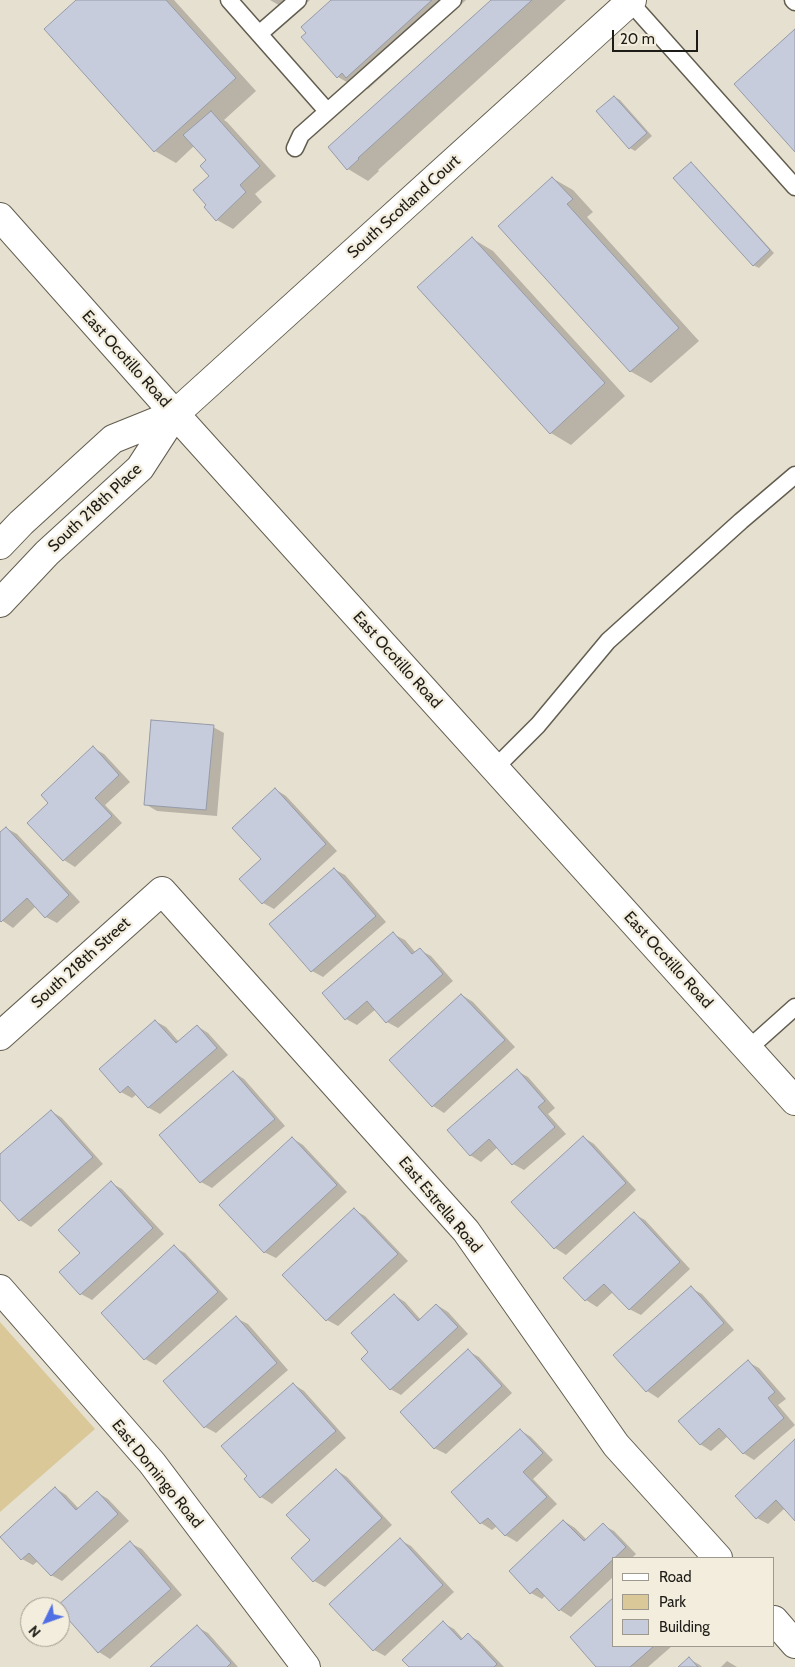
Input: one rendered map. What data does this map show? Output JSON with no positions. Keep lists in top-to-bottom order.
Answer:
{
  "streets": {
    "street": [
      "South Scotland Court",
      "East Ocotillo Road",
      "South 218th Place",
      "South 218th Street",
      "East Estrella Road",
      "East Domingo Road"
    ]
  },
  "crossings": [
    ["South Scotland Court", "East Ocotillo Road"],
    ["South Scotland Court", "South 218th Place"],
    ["East Ocotillo Road", "South 218th Place"],
    ["South 218th Street", "East Estrella Road"]
  ],
  "legend": ["Road", "Park", "Building"],
  "scale_bar": "20 m",
  "north": "bottom left"
}
